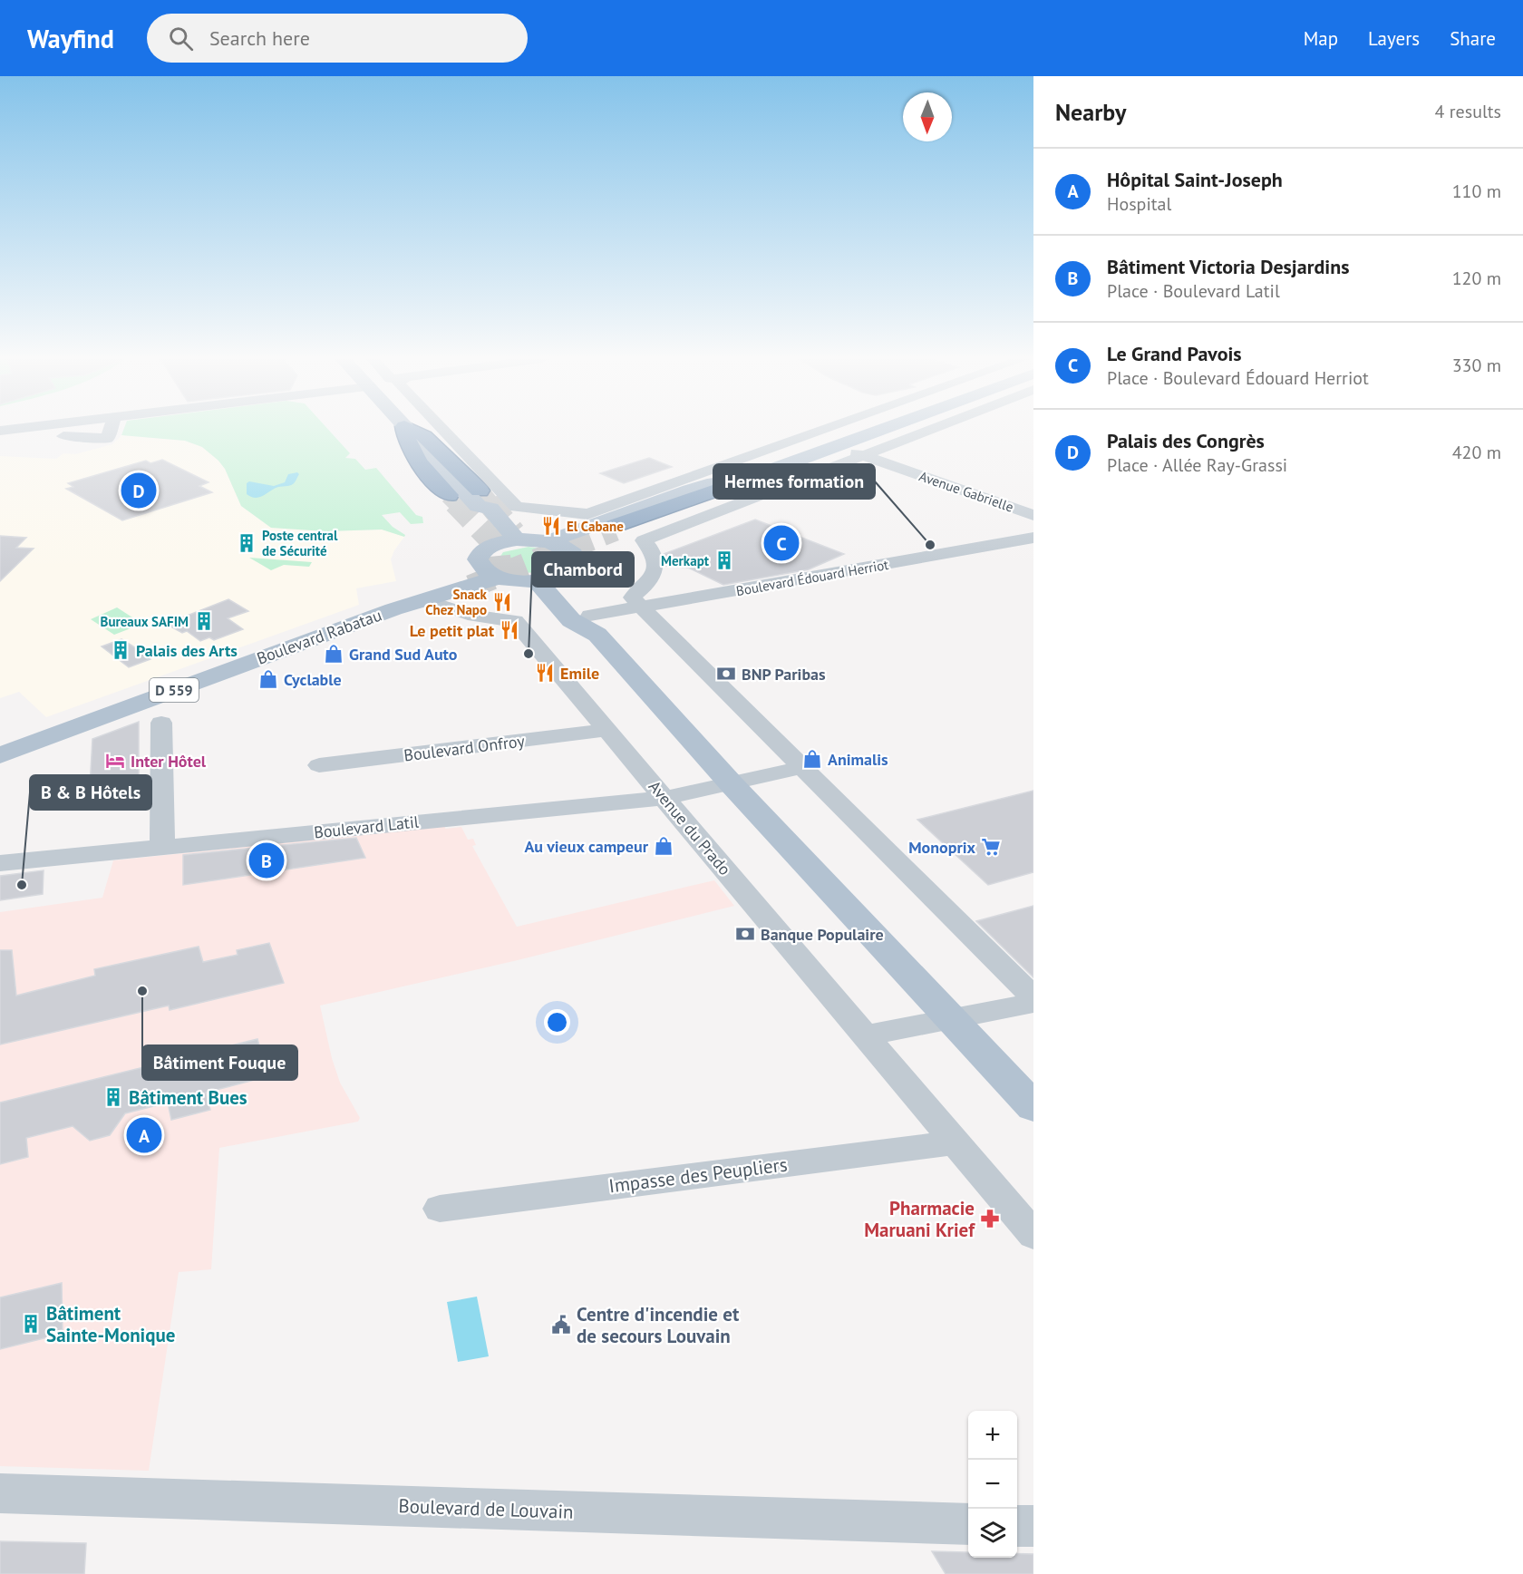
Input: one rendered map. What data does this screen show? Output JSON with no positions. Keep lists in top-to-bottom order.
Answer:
{
  "streets": {
    "main road": ["Boulevard Rabatau", "D 559"],
    "street": [
      "Avenue Gabrielle",
      "Boulevard Édouard Herriot",
      "Boulevard Onfroy",
      "Boulevard Latil",
      "Avenue du Prado",
      "Impasse des Peupliers",
      "Boulevard de Louvain"
    ]
  },
  "crossings": [
    ["Boulevard Rabatau", "Avenue du Prado"],
    ["Boulevard Onfroy", "Avenue du Prado"],
    ["Boulevard Latil", "Avenue du Prado"],
    ["Avenue du Prado", "Impasse des Peupliers"]
  ],
  "places": {
    "restaurant": [
      "El Cabane",
      "Snack Chez Napo",
      "Le petit plat",
      "Emile"
    ],
    "building": [
      "Poste central de Sécurité",
      "Merkapt",
      "Bureaux SAFIM",
      "Palais des Arts",
      "Bâtiment Bues",
      "Bâtiment Sainte-Monique"
    ],
    "other": [
      "Hermes formation",
      "Chambord",
      "B & B Hôtels",
      "Bâtiment Fouque"
    ],
    "shop": [
      "Grand Sud Auto",
      "Cyclable",
      "Animalis",
      "Au vieux campeur"
    ],
    "bank": ["BNP Paribas", "Banque Populaire"],
    "hotel": ["Inter Hôtel"],
    "supermarket": ["Monoprix"],
    "pharmacy": ["Pharmacie Maruani Krief"],
    "public building": ["Centre d'incendie et de secours Louvain"]
  },
  "north": "bottom",
  "page": {
    "header": "Wayfind",
    "search": "Search here",
    "nav": ["Map", "Layers", "Share"],
    "heading": ["Nearby", "4 results"],
    "list": [
      {
        "mark": "A",
        "name": "Hôpital Saint-Joseph",
        "note": "Hospital",
        "value": "110 m"
      },
      {
        "mark": "B",
        "name": "Bâtiment Victoria Desjardins",
        "note": "Place · Boulevard Latil",
        "value": "120 m"
      },
      {
        "mark": "C",
        "name": "Le Grand Pavois",
        "note": "Place · Boulevard Édouard Herriot",
        "value": "330 m"
      },
      {
        "mark": "D",
        "name": "Palais des Congrès",
        "note": "Place · Allée Ray-Grassi",
        "value": "420 m"
      }
    ],
    "pins": [
      "D",
      "C",
      "B",
      "A"
    ],
    "map_buttons": ["+", "−"]
  }
}
